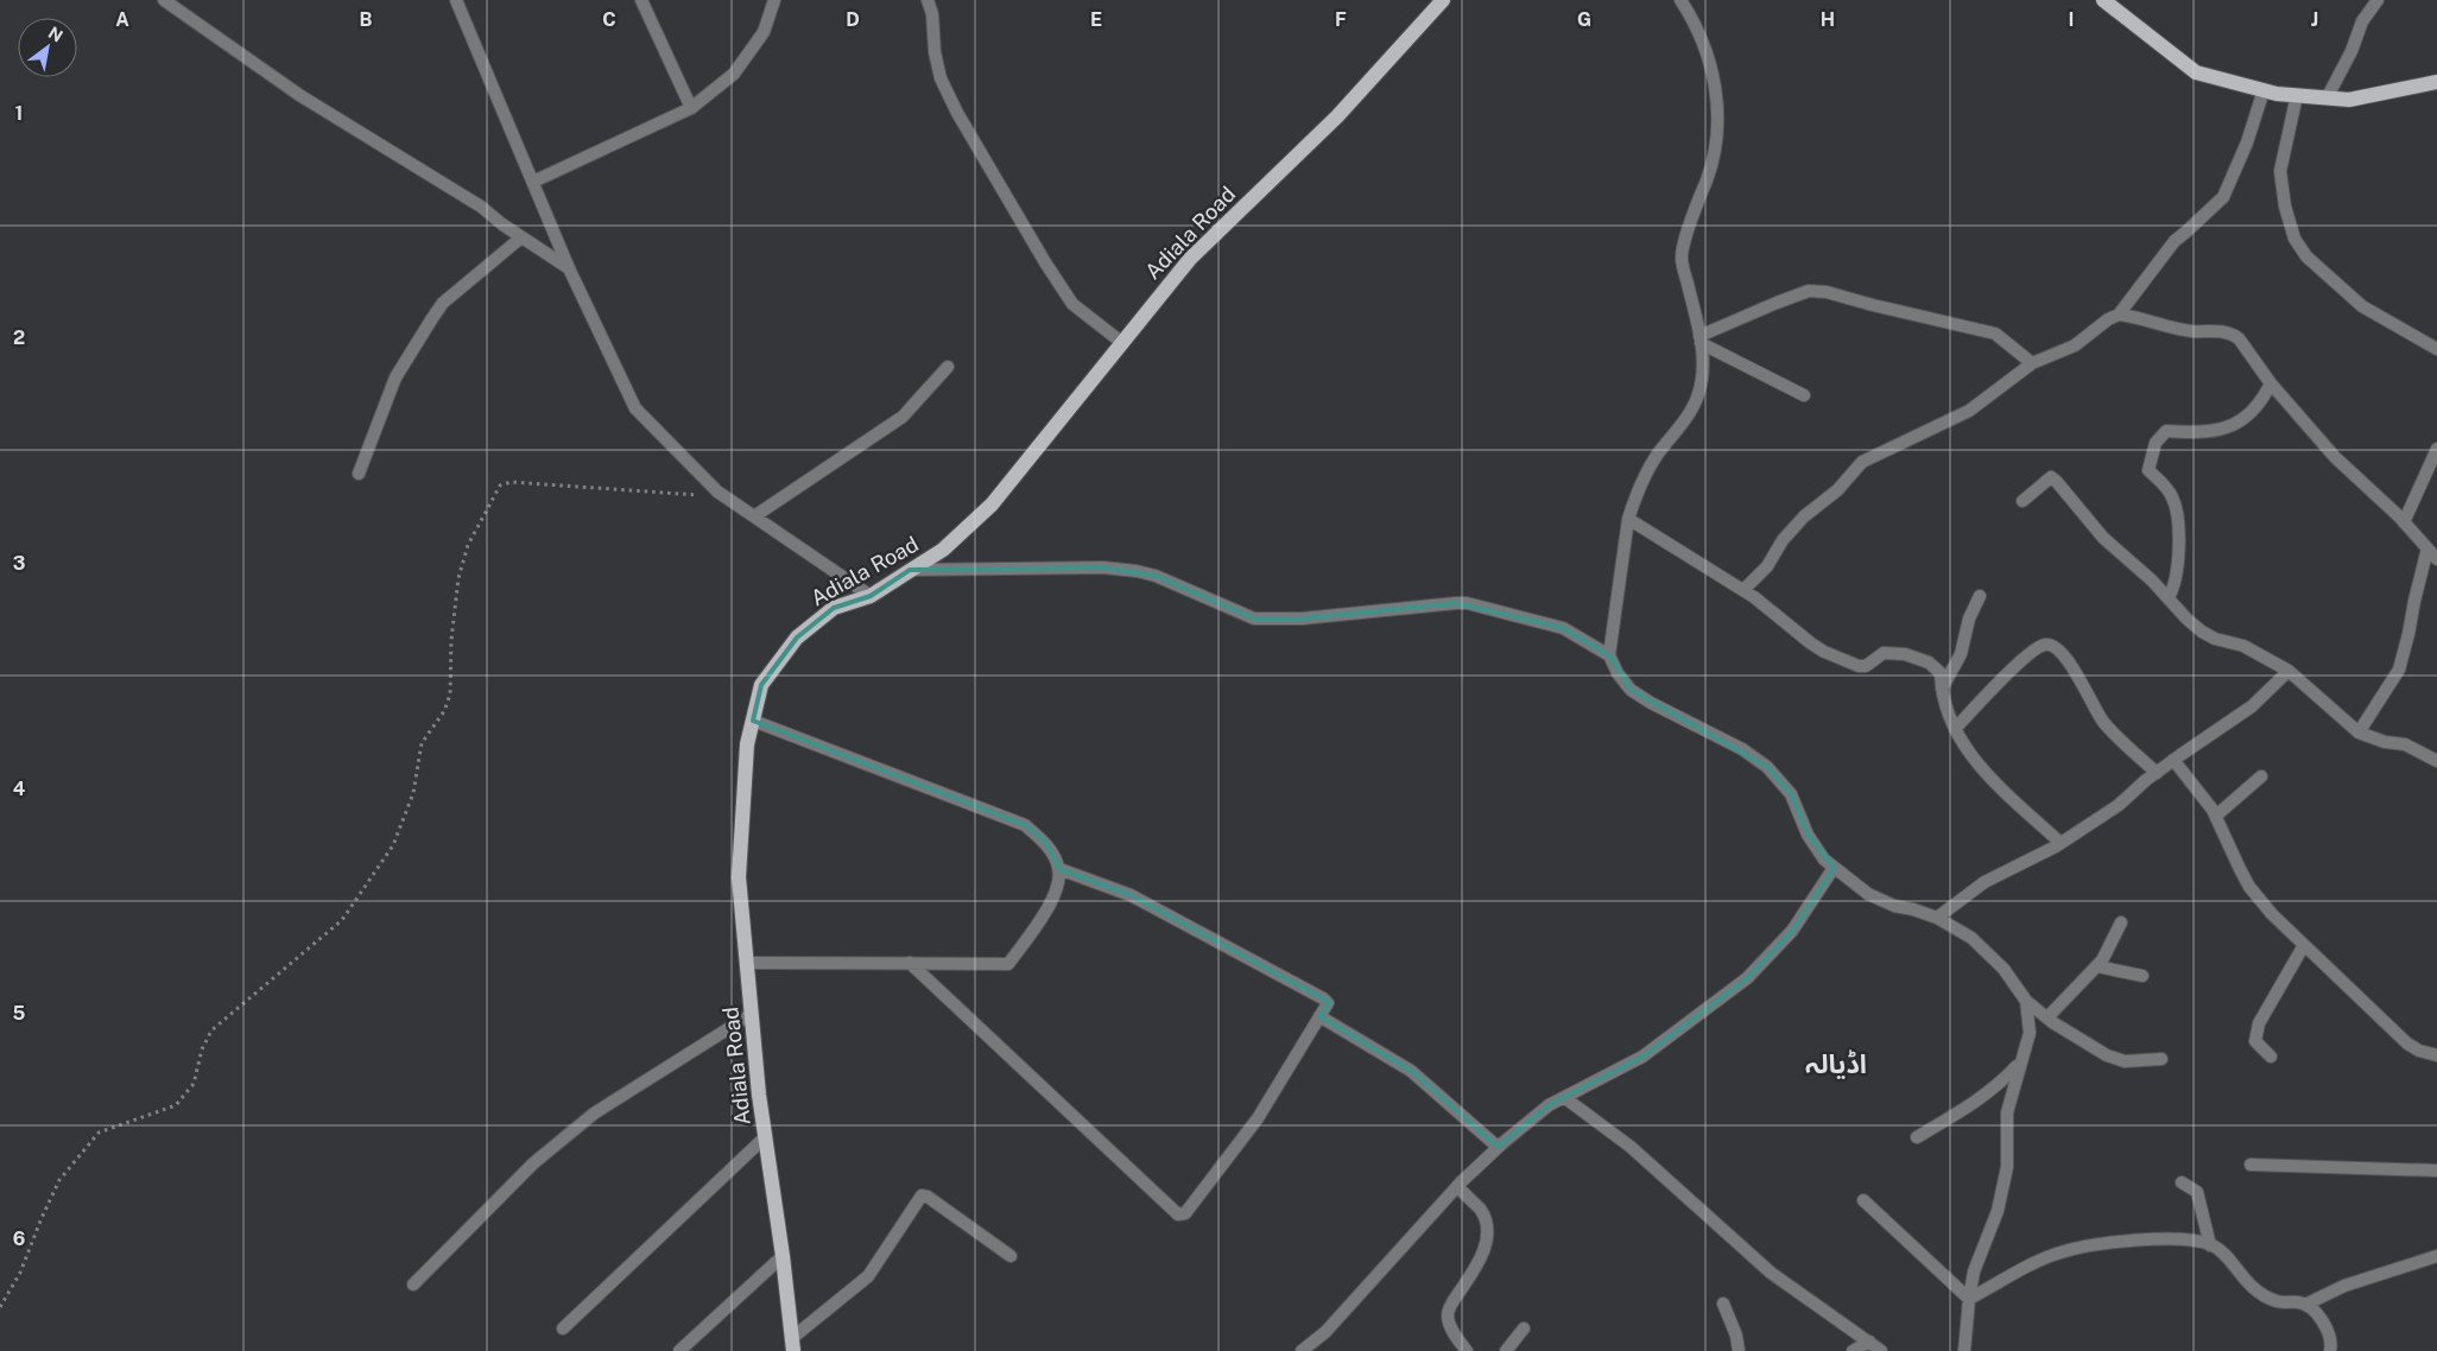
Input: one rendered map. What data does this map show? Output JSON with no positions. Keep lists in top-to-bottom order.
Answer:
{
  "streets": {
    "main road": ["Adiala Road"]
  },
  "districts": ["اڈیالہ"],
  "north": "top right",
  "grid": {
    "columns": [
      "A",
      "B",
      "C",
      "D",
      "E",
      "F",
      "G",
      "H",
      "I",
      "J"
    ],
    "rows": [
      "1",
      "2",
      "3",
      "4",
      "5",
      "6"
    ]
  }
}
